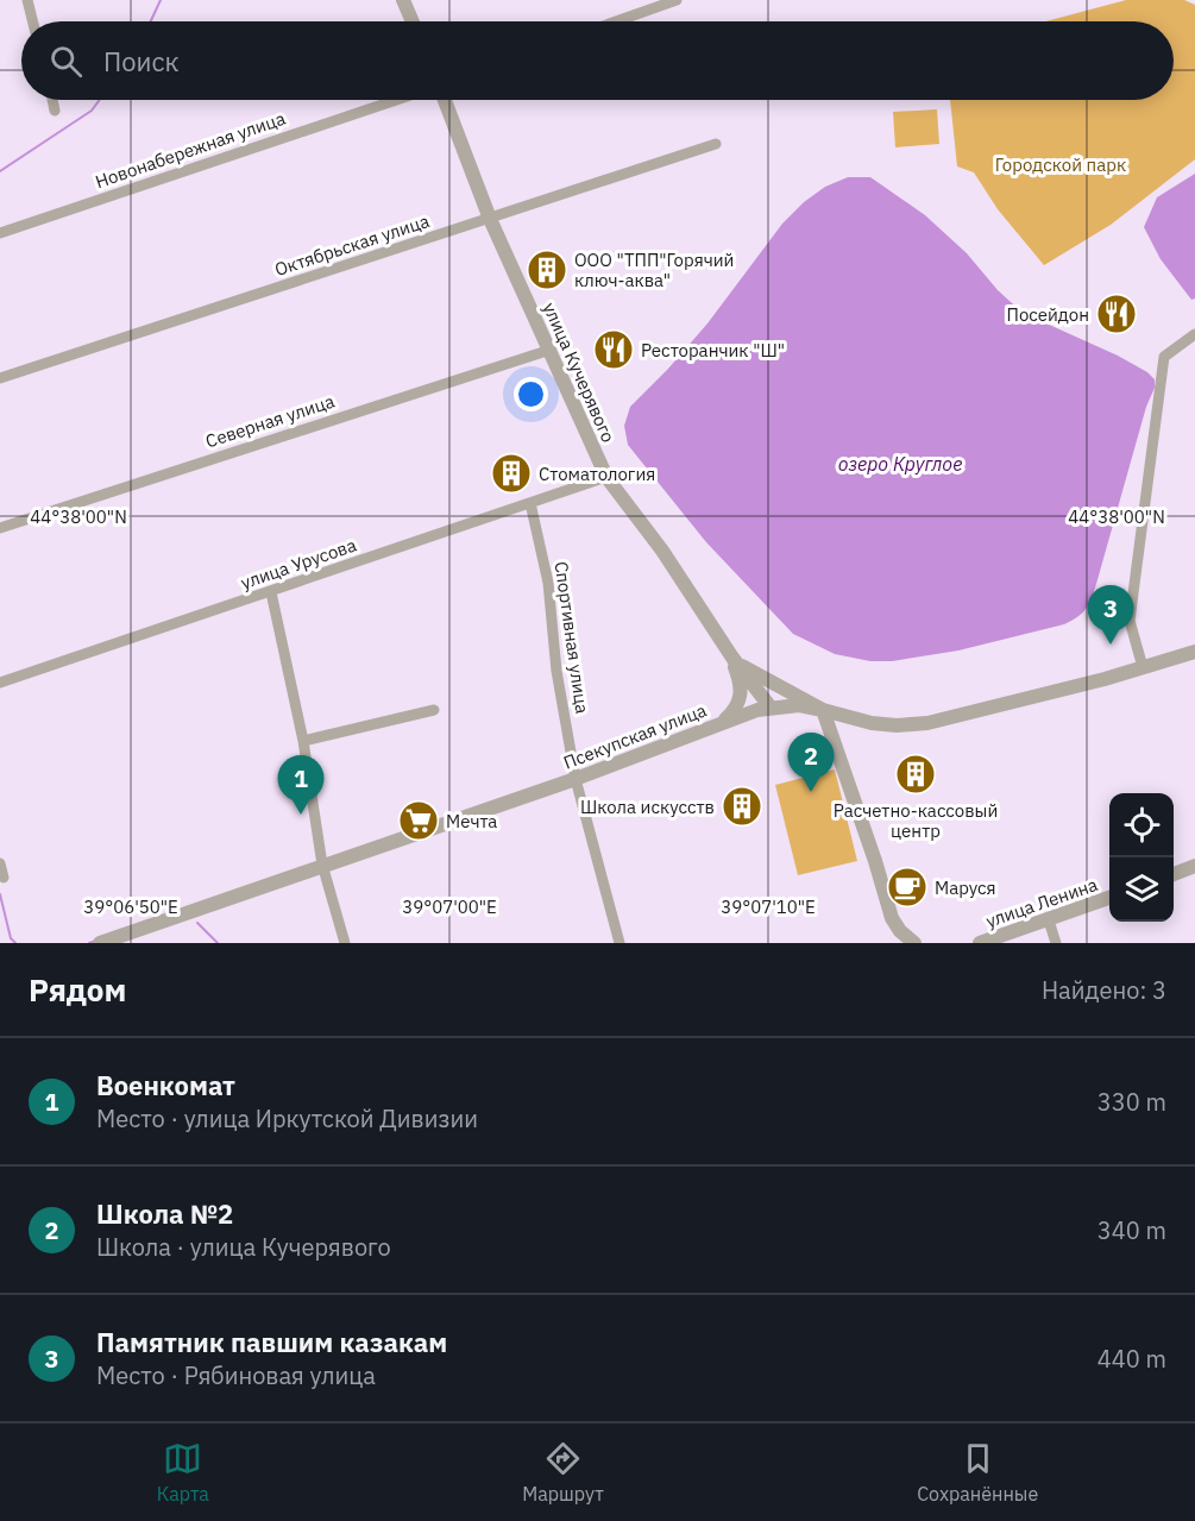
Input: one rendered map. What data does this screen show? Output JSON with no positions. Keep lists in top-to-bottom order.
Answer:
{
  "streets": {
    "street": [
      "Новонабережная улица",
      "Октябрьская улица",
      "улица Кучерявого",
      "Северная улица",
      "улица Урусова",
      "Спортивная улица",
      "Псекупская улица",
      "улица Ленина"
    ]
  },
  "crossings": [
    ["Октябрьская улица", "улица Кучерявого"],
    ["улица Кучерявого", "Северная улица"],
    ["улица Кучерявого", "улица Урусова"],
    ["улица Кучерявого", "Псекупская улица"],
    ["улица Урусова", "Спортивная улица"],
    ["Спортивная улица", "Псекупская улица"]
  ],
  "water": ["озеро Круглое"],
  "parks": ["Городской парк"],
  "places": {
    "building": [
      "ООО \"ТПП\"Горячий ключ-аква\"",
      "Стоматология",
      "Расчетно-кассовый центр",
      "Школа искусств"
    ],
    "restaurant": ["Посейдон", "Ресторанчик \"Ш\""],
    "supermarket": ["Мечта"],
    "cafe": ["Маруся"]
  },
  "page": {
    "search": "Поиск",
    "pins": ["3", "2", "1"],
    "heading": ["Рядом", "Найдено: 3"],
    "list": [
      {
        "mark": "1",
        "name": "Военкомат",
        "note": "Место · улица Иркутской Дивизии",
        "value": "330 m"
      },
      {
        "mark": "2",
        "name": "Школа №2",
        "note": "Школа · улица Кучерявого",
        "value": "340 m"
      },
      {
        "mark": "3",
        "name": "Памятник павшим казакам",
        "note": "Место · Рябиновая улица",
        "value": "440 m"
      }
    ],
    "nav": ["Карта", "Маршрут", "Сохранённые"]
  },
  "coordinates": [
    "44°38'00\"N",
    "39°06'50\"E",
    "39°07'00\"E",
    "39°07'10\"E"
  ]
}
